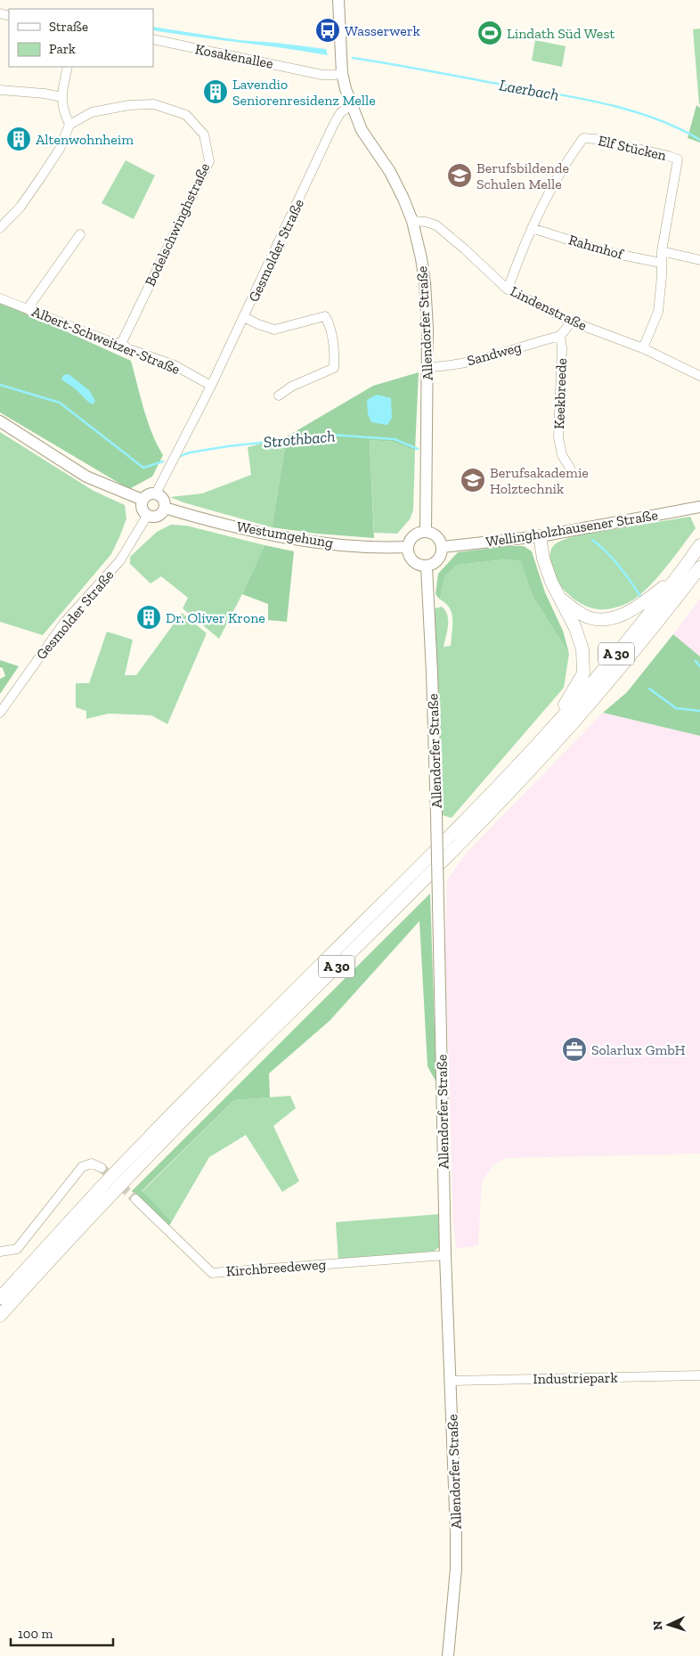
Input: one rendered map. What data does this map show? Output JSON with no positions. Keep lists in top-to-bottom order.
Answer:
{
  "streets": {
    "highway": ["A 30"],
    "main road": ["Allendorfer Straße", "Wellingholzhausener Straße", "Westumgehung"],
    "street": [
      "Kosakenallee",
      "Elf Stücken",
      "Bodelschwinghstraße",
      "Rahmhof",
      "Gesmolder Straße",
      "Lindenstraße",
      "Albert-Schweitzer-Straße",
      "Sandweg",
      "Keekbreede",
      "Kirchbreedeweg",
      "Industriepark"
    ]
  },
  "crossings": [
    ["Elf Stücken", "Rahmhof"],
    ["Elf Stücken", "Lindenstraße"],
    ["Bodelschwinghstraße", "Albert-Schweitzer-Straße"],
    ["Gesmolder Straße", "Allendorfer Straße"],
    ["Gesmolder Straße", "Albert-Schweitzer-Straße"],
    ["Gesmolder Straße", "Westumgehung"],
    ["Lindenstraße", "Allendorfer Straße"],
    ["Allendorfer Straße", "Sandweg"],
    ["Allendorfer Straße", "Wellingholzhausener Straße"],
    ["Allendorfer Straße", "Westumgehung"],
    ["Allendorfer Straße", "Kirchbreedeweg"],
    ["Allendorfer Straße", "Industriepark"],
    ["Sandweg", "Keekbreede"],
    ["Wellingholzhausener Straße", "Westumgehung"]
  ],
  "water": ["Laerbach", "Strothbach"],
  "places": {
    "bus stop": ["Wasserwerk"],
    "sports": ["Lindath Süd West"],
    "building": ["Lavendio Seniorenresidenz Melle", "Altenwohnheim", "Dr. Oliver Krone"],
    "school or university": ["Berufsbildende Schulen Melle", "Berufsakademie Holztechnik"],
    "office": ["Solarlux GmbH"]
  },
  "legend": ["Straße", "Park"],
  "scale_bar": "100 m",
  "north": "left"
}
